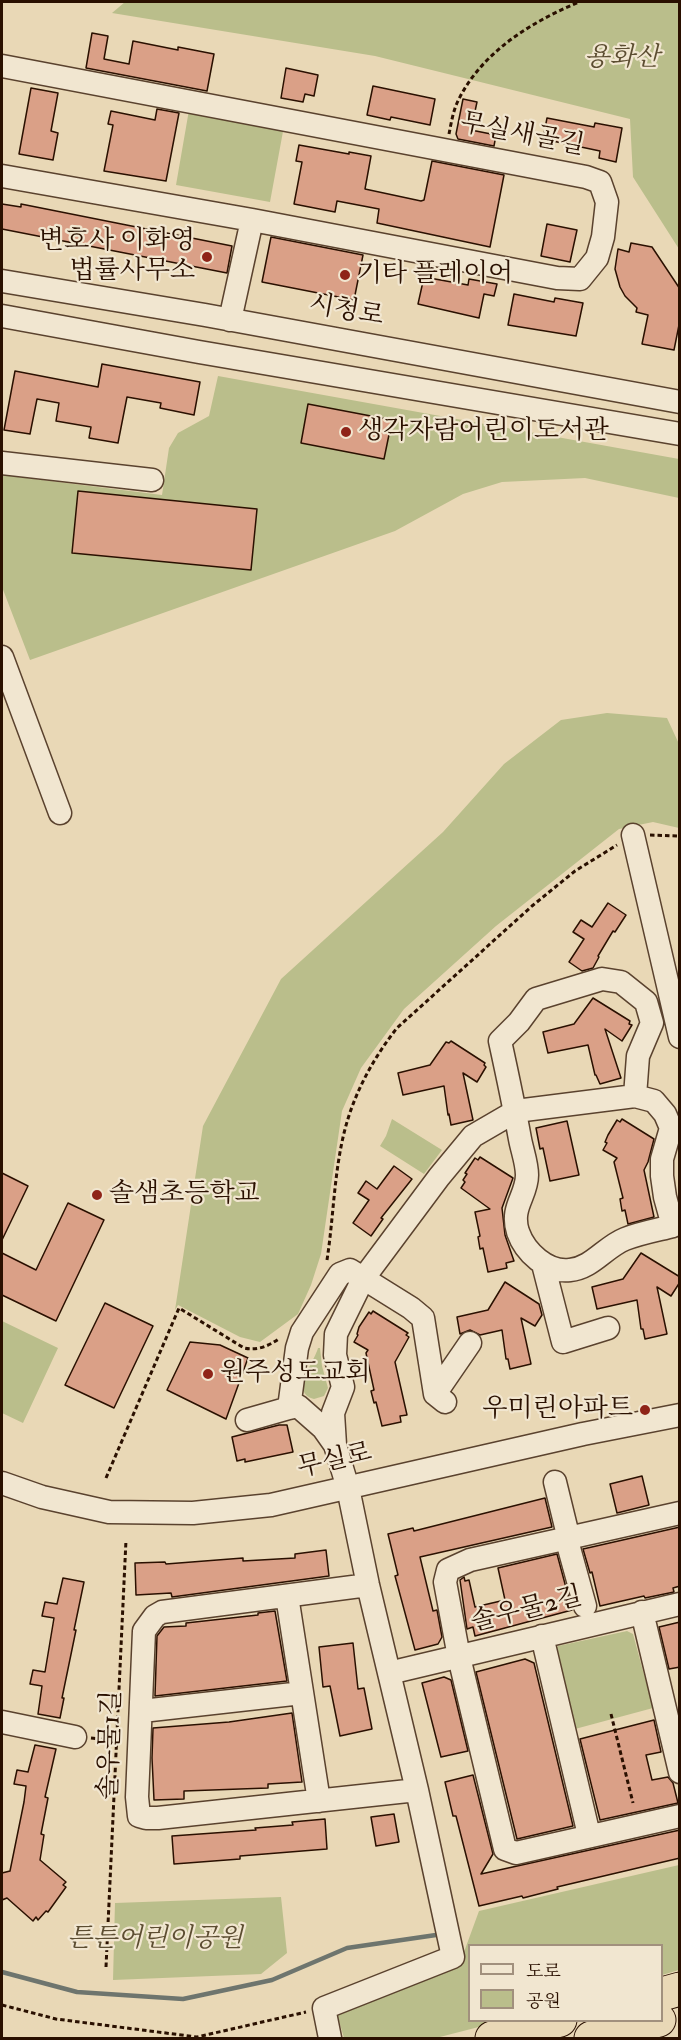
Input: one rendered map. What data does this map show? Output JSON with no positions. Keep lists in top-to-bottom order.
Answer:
{
  "streets": {
    "street": [
      "무실새골길",
      "시청로",
      "무실로",
      "솔우물2길",
      "솔우물1길"
    ]
  },
  "parks": ["용화산", "튼튼어린이공원"],
  "places": [
    "변호사 이화영 법률사무소",
    "기타 플레이어",
    "생각자람어린이도서관",
    "솔샘초등학교",
    "원주성도교회",
    "우미린아파트"
  ],
  "legend": ["도로", "공원"]
}
